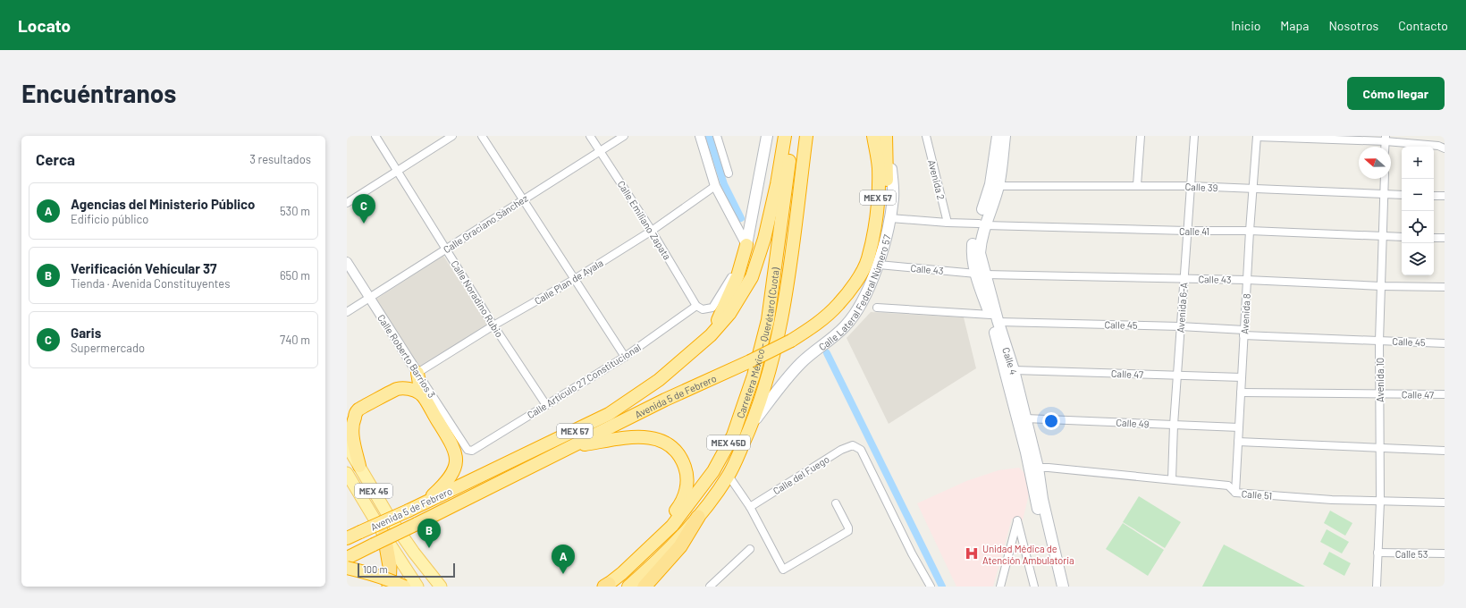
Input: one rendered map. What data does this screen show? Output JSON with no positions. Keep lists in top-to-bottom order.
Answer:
{
  "streets": {
    "highway": [
      "MEX 57",
      "Carretera México - Querétaro (Cuota)",
      "Avenida 5 de Febrero",
      "MEX 45D"
    ],
    "main road": ["Calle Lateral Federal Número 57", "Calle 4", "MEX 45"],
    "street": [
      "Avenida 2",
      "Calle 39",
      "Calle Emiliano Zapata",
      "Calle Graciano Sánchez",
      "Calle 41",
      "Calle 43",
      "Calle Plan de Ayala",
      "Calle Noradino Rubio",
      "Avenida 6-A",
      "Avenida 8",
      "Calle 45",
      "Calle Roberto Barrios 3",
      "Calle 47",
      "Avenida 10",
      "Calle Artículo 27 Constitucional",
      "Calle 49",
      "Calle del Fuego",
      "Calle 51",
      "Calle 53"
    ]
  },
  "crossings": [
    ["Avenida 2", "Calle 41"],
    ["Calle 39", "Avenida 6-A"],
    ["Calle 39", "Avenida 8"],
    ["Calle 39", "Calle 4"],
    ["Calle 39", "Avenida 10"],
    ["Calle Emiliano Zapata", "Calle Graciano Sánchez"],
    ["Calle Emiliano Zapata", "Calle Plan de Ayala"],
    ["Calle Emiliano Zapata", "Calle Artículo 27 Constitucional"],
    ["Calle Graciano Sánchez", "Calle Noradino Rubio"],
    ["Calle Graciano Sánchez", "Calle Roberto Barrios 3"],
    ["Calle 41", "Calle Lateral Federal Número 57"],
    ["Calle 41", "Avenida 6-A"],
    ["Calle 41", "Avenida 8"],
    ["Calle 41", "Calle 4"],
    ["Calle 41", "Avenida 10"],
    ["Calle 43", "Calle Lateral Federal Número 57"],
    ["Calle 43", "Avenida 6-A"],
    ["Calle 43", "Avenida 8"],
    ["Calle 43", "Calle 4"],
    ["Calle 43", "Avenida 10"],
    ["Calle 43", "Avenida 5 de Febrero"],
    ["Calle Plan de Ayala", "Calle Noradino Rubio"],
    ["Calle Plan de Ayala", "Calle Roberto Barrios 3"],
    ["Calle Lateral Federal Número 57", "Carretera México - Querétaro (Cuota)"],
    ["Calle Lateral Federal Número 57", "Avenida 5 de Febrero"],
    ["Calle Noradino Rubio", "Calle Artículo 27 Constitucional"],
    ["Avenida 6-A", "Calle 45"],
    ["Avenida 6-A", "Calle 47"],
    ["Avenida 6-A", "Calle 49"],
    ["Avenida 6-A", "Calle 51"],
    ["Avenida 8", "Calle 45"],
    ["Avenida 8", "Calle 47"],
    ["Avenida 8", "Calle 49"],
    ["Avenida 8", "Calle 51"],
    ["Calle 45", "Calle 4"],
    ["Calle 45", "Avenida 10"],
    ["Calle Roberto Barrios 3", "Calle Artículo 27 Constitucional"],
    ["Calle 4", "Calle 47"],
    ["Calle 4", "Calle 49"],
    ["Calle 4", "Calle 51"],
    ["Calle 47", "Avenida 10"],
    ["Avenida 10", "Calle 51"],
    ["Avenida 10", "Calle 53"]
  ],
  "places": {
    "hospital": ["Unidad Médica de Atención Ambulatoria"]
  },
  "scale_bar": "100 m",
  "north": "left",
  "page": {
    "header": "Locato",
    "nav": [
      "Inicio",
      "Mapa",
      "Nosotros",
      "Contacto"
    ],
    "buttons": "Cómo llegar",
    "title": "Encuéntranos",
    "heading": ["Cerca", "3 resultados"],
    "map_buttons": ["+", "−"],
    "list": [
      {
        "mark": "A",
        "name": "Agencias del Ministerio Público",
        "note": "Edificio público",
        "value": "530 m"
      },
      {
        "mark": "B",
        "name": "Verificación Vehícular 37",
        "note": "Tienda · Avenida Constituyentes",
        "value": "650 m"
      },
      {
        "mark": "C",
        "name": "Garis",
        "note": "Supermercado",
        "value": "740 m"
      }
    ],
    "pins": ["C", "B", "A"],
    "scale": "100 m"
  }
}
